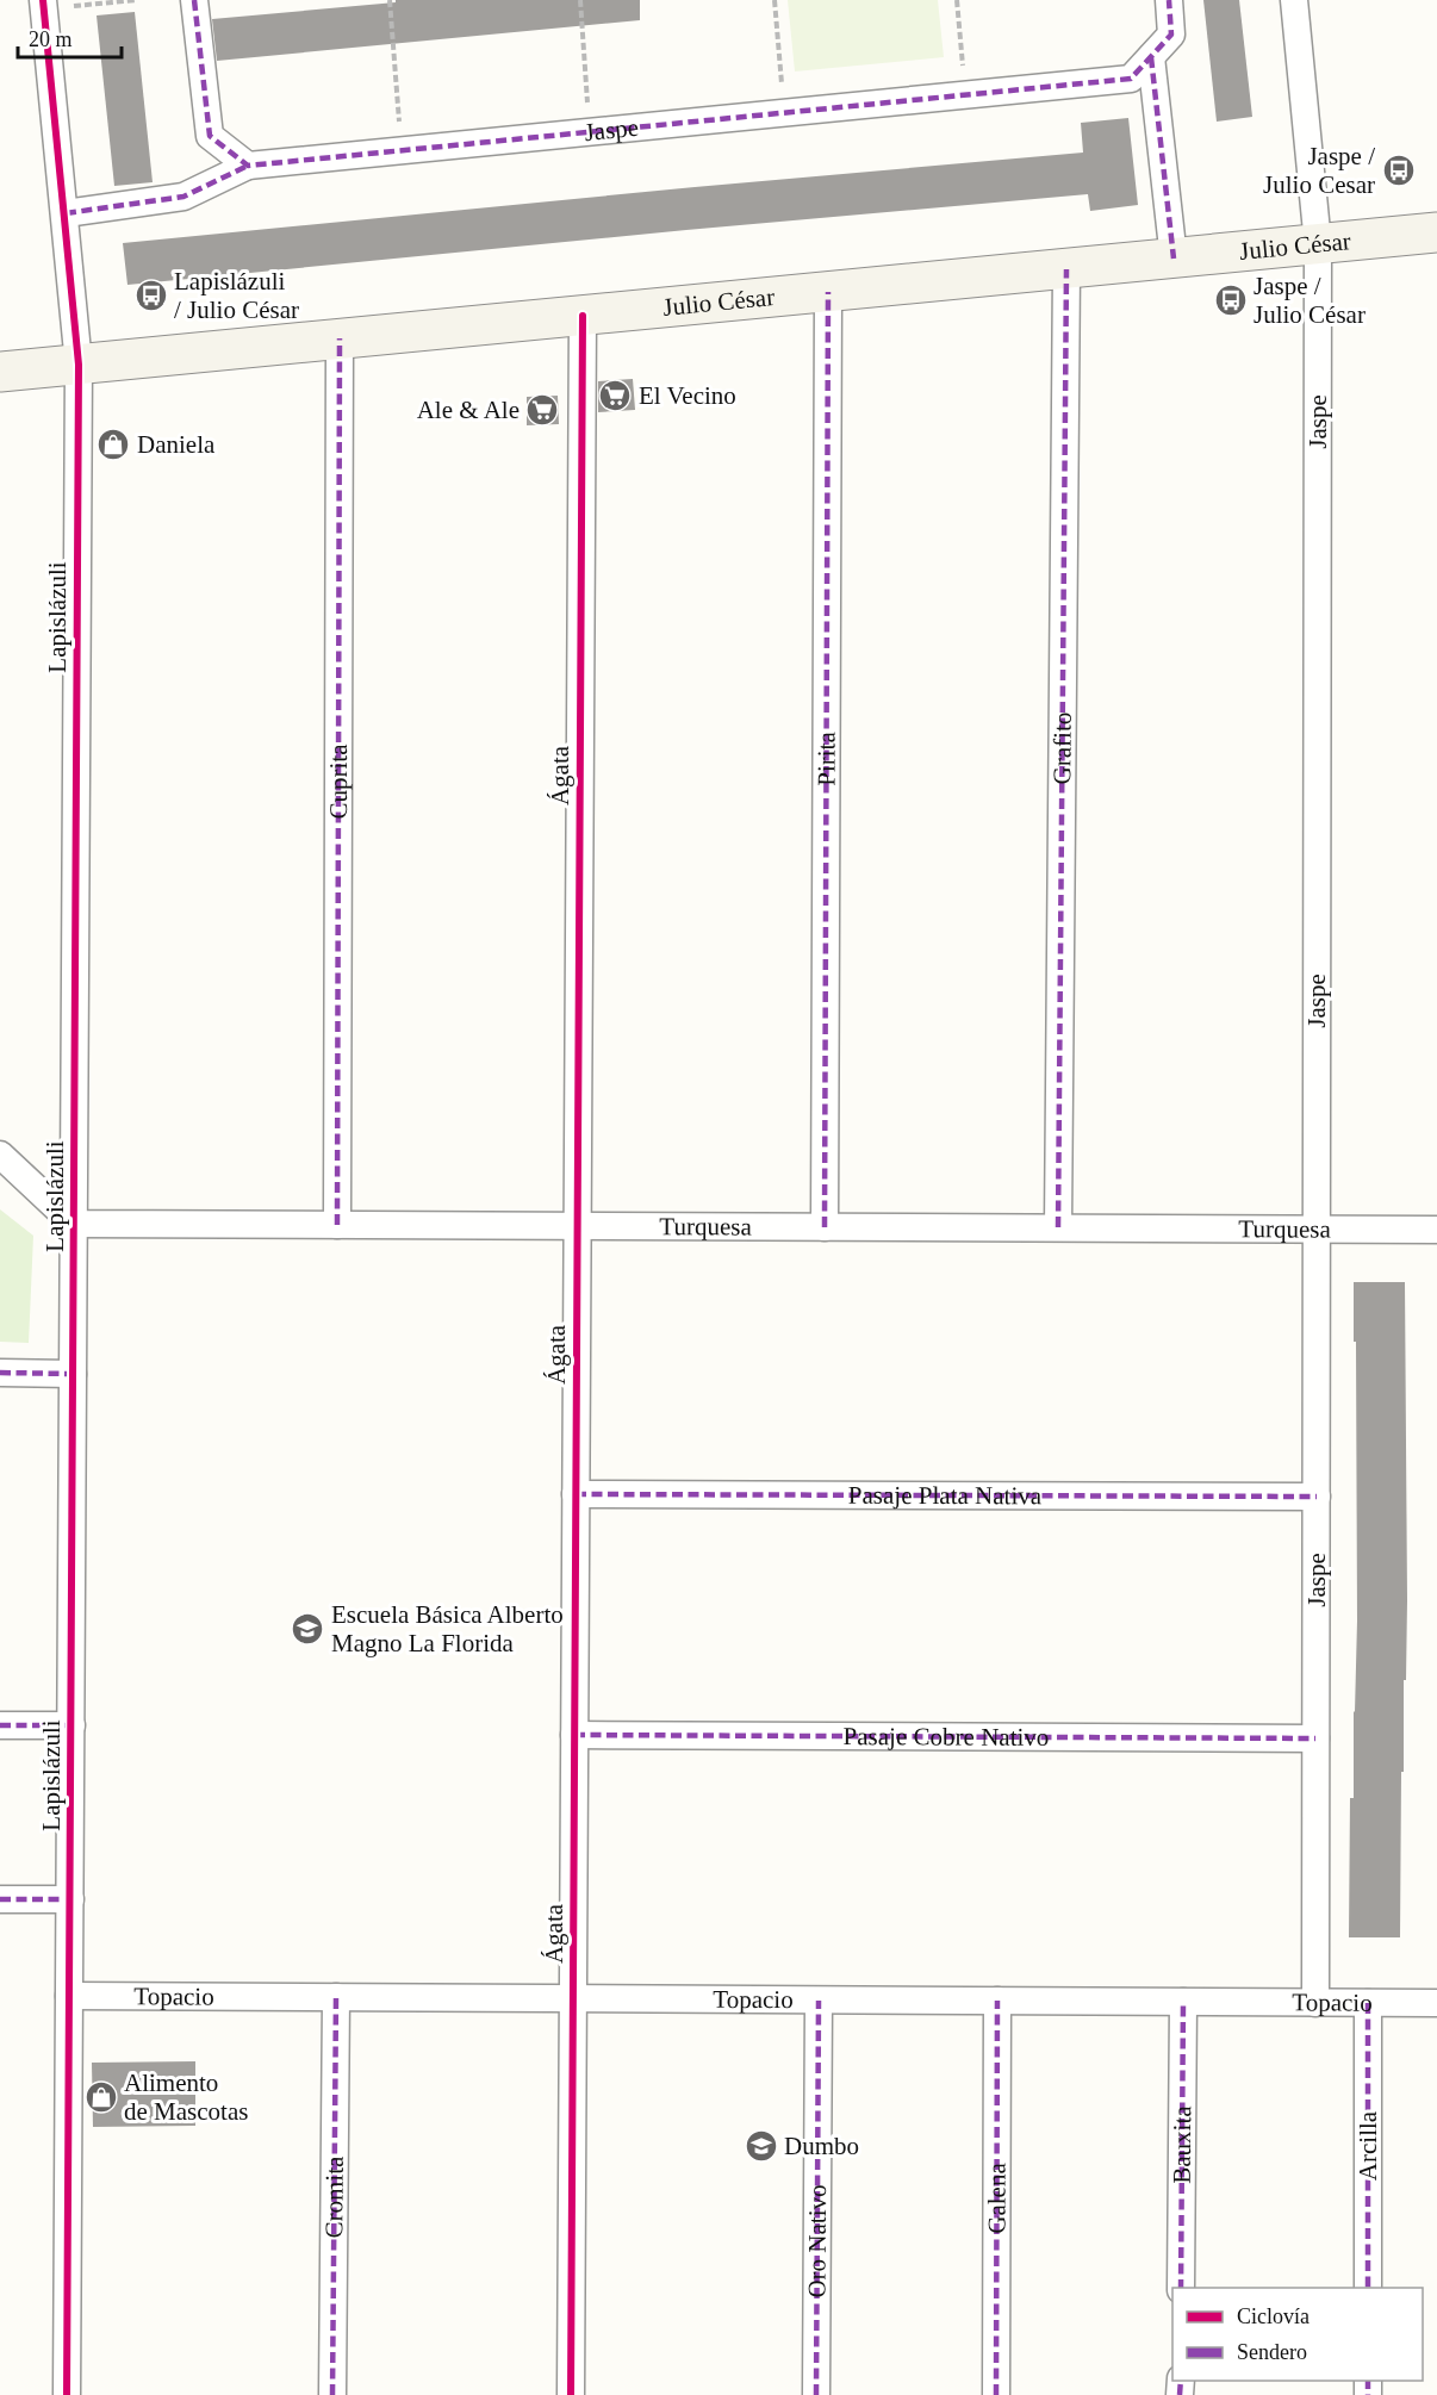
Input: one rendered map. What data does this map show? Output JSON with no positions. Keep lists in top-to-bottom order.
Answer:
{
  "streets": {
    "street": [
      "Jaspe",
      "Julio César",
      "Lapislázuli",
      "Grafito",
      "Pirita",
      "Ágata",
      "Cuprita",
      "Turquesa",
      "Pasaje Plata Nativa",
      "Pasaje Cobre Nativo",
      "Topacio",
      "Bauxita",
      "Arcilla",
      "Cromita",
      "Galena",
      "Oro Nativo"
    ]
  },
  "crossings": [
    ["Jaspe", "Julio César"],
    ["Jaspe", "Turquesa"],
    ["Jaspe", "Pasaje Plata Nativa"],
    ["Jaspe", "Pasaje Cobre Nativo"],
    ["Jaspe", "Topacio"],
    ["Julio César", "Lapislázuli"],
    ["Julio César", "Grafito"],
    ["Julio César", "Pirita"],
    ["Julio César", "Ágata"],
    ["Julio César", "Cuprita"],
    ["Lapislázuli", "Turquesa"],
    ["Lapislázuli", "Topacio"],
    ["Grafito", "Turquesa"],
    ["Pirita", "Turquesa"],
    ["Ágata", "Turquesa"],
    ["Ágata", "Pasaje Plata Nativa"],
    ["Ágata", "Pasaje Cobre Nativo"],
    ["Ágata", "Topacio"],
    ["Cuprita", "Turquesa"],
    ["Topacio", "Bauxita"],
    ["Topacio", "Arcilla"],
    ["Topacio", "Cromita"],
    ["Topacio", "Galena"],
    ["Topacio", "Oro Nativo"]
  ],
  "places": {
    "bus stop": ["Jaspe / Julio Cesar", "Lapislázuli / Julio César", "Jaspe / Julio César"],
    "supermarket": ["El Vecino", "Ale & Ale"],
    "shop": ["Daniela", "Alimento de Mascotas"],
    "school or university": ["Escuela Básica Alberto Magno La Florida", "Dumbo"]
  },
  "legend": ["Ciclovía", "Sendero"],
  "scale_bar": "20 m"
}
